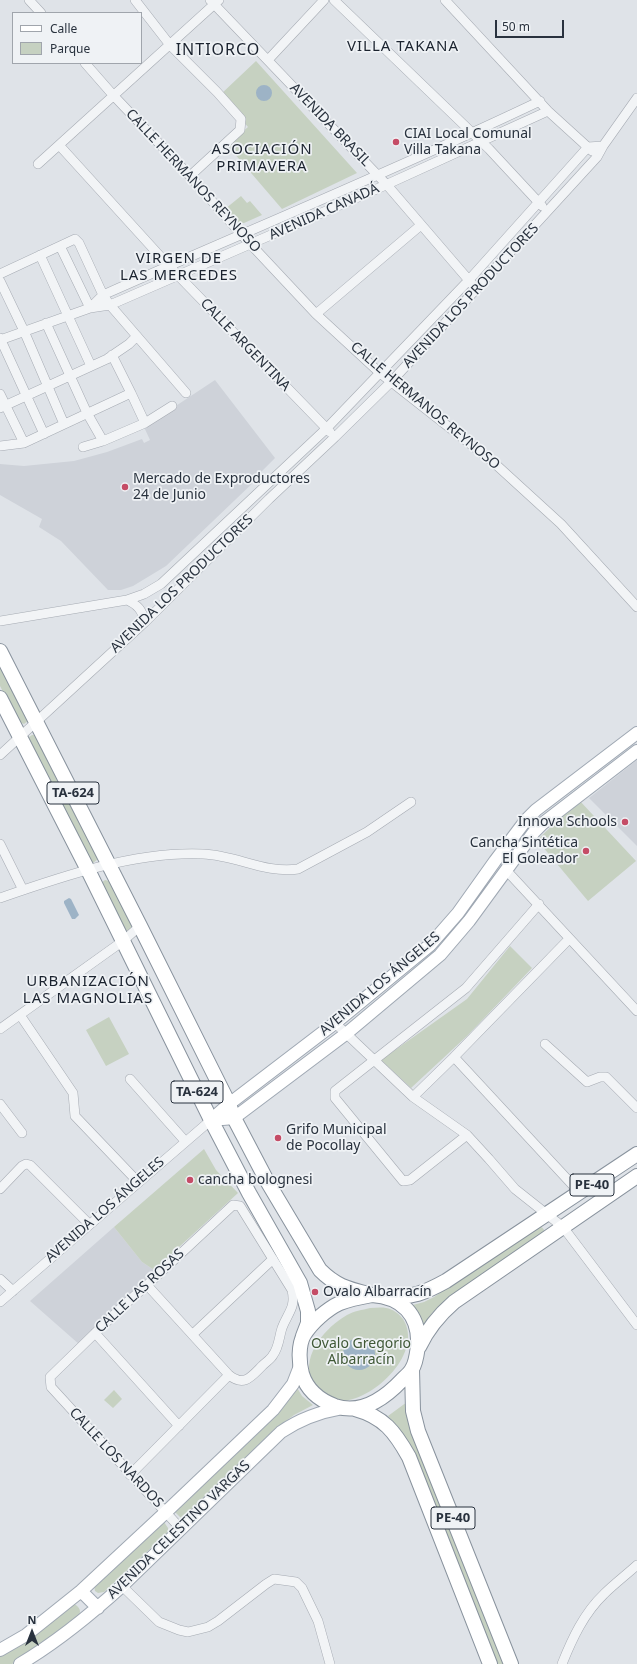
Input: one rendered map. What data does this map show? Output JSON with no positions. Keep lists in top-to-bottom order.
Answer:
{
  "streets": {
    "highway": ["TA-624", "PE-40"],
    "main road": ["AVENIDA LOS ÁNGELES", "AVENIDA CELESTINO VARGAS"],
    "street": [
      "AVENIDA BRASIL",
      "CALLE HERMANOS REYNOSO",
      "AVENIDA CANADÁ",
      "AVENIDA LOS PRODUCTORES",
      "CALLE ARGENTINA",
      "CALLE LAS ROSAS",
      "CALLE LOS NARDOS"
    ]
  },
  "crossings": [
    ["AVENIDA BRASIL", "AVENIDA CANADÁ"],
    ["AVENIDA BRASIL", "AVENIDA LOS PRODUCTORES"],
    ["CALLE HERMANOS REYNOSO", "AVENIDA CANADÁ"],
    ["CALLE HERMANOS REYNOSO", "AVENIDA LOS PRODUCTORES"],
    ["AVENIDA CANADÁ", "CALLE ARGENTINA"],
    ["AVENIDA LOS PRODUCTORES", "CALLE ARGENTINA"],
    ["AVENIDA LOS PRODUCTORES", "TA-624"],
    ["TA-624", "AVENIDA LOS ÁNGELES"],
    ["TA-624", "PE-40"],
    ["TA-624", "AVENIDA CELESTINO VARGAS"],
    ["PE-40", "AVENIDA CELESTINO VARGAS"],
    ["CALLE LAS ROSAS", "CALLE LOS NARDOS"],
    ["CALLE LOS NARDOS", "AVENIDA CELESTINO VARGAS"]
  ],
  "districts": [
    "VILLA TAKANA",
    "INTIORCO",
    "ASOCIACIÓN PRIMAVERA",
    "VIRGEN DE LAS MERCEDES",
    "URBANIZACIÓN LAS MAGNOLIAS"
  ],
  "parks": ["Ovalo Gregorio Albarracín"],
  "places": [
    "CIAI Local Comunal Villa Takana",
    "Mercado de Exproductores 24 de Junio",
    "Innova Schools",
    "Cancha Sintética El Goleador",
    "Grifo Municipal de Pocollay",
    "cancha bolognesi",
    "Ovalo Albarracín"
  ],
  "legend": ["Calle", "Parque"],
  "scale_bar": "50 m",
  "north": "top"
}
